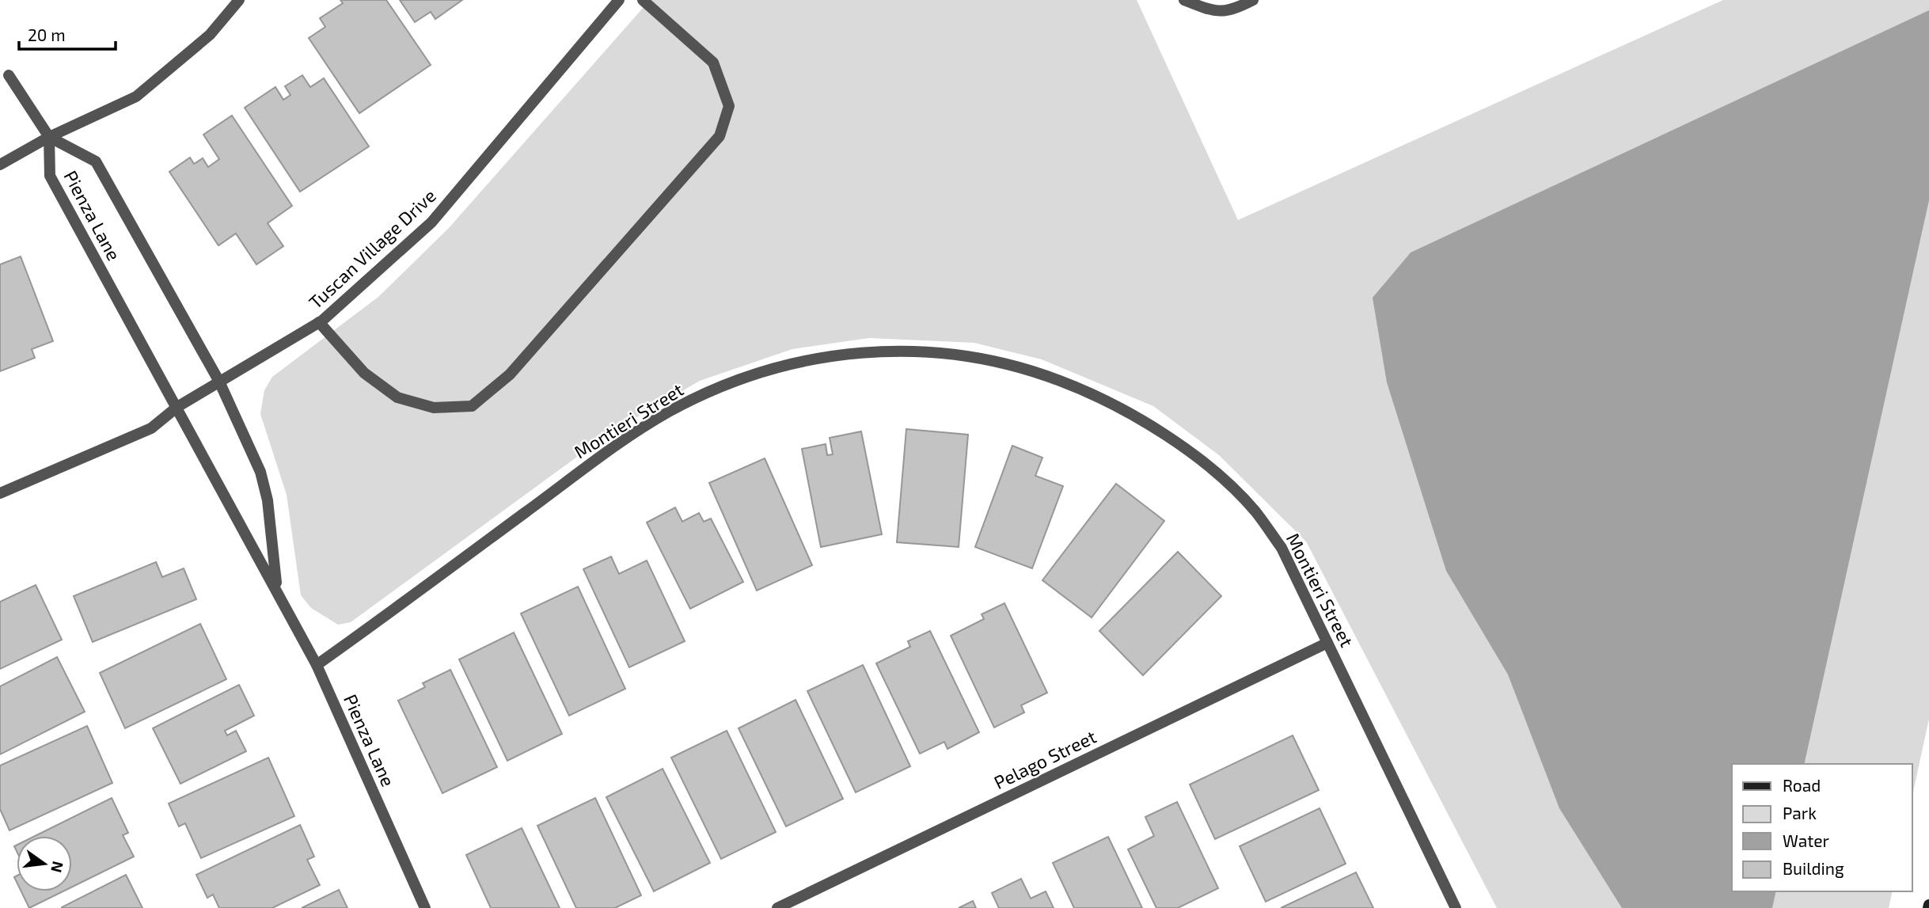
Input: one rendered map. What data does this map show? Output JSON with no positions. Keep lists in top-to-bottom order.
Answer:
{
  "streets": {
    "street": [
      "Pienza Lane",
      "Tuscan Village Drive",
      "Montieri Street",
      "Pelago Street"
    ]
  },
  "crossings": [
    ["Pienza Lane", "Tuscan Village Drive"],
    ["Pienza Lane", "Montieri Street"],
    ["Montieri Street", "Pelago Street"]
  ],
  "legend": [
    "Road",
    "Park",
    "Water",
    "Building"
  ],
  "scale_bar": "20 m",
  "north": "right"
}
